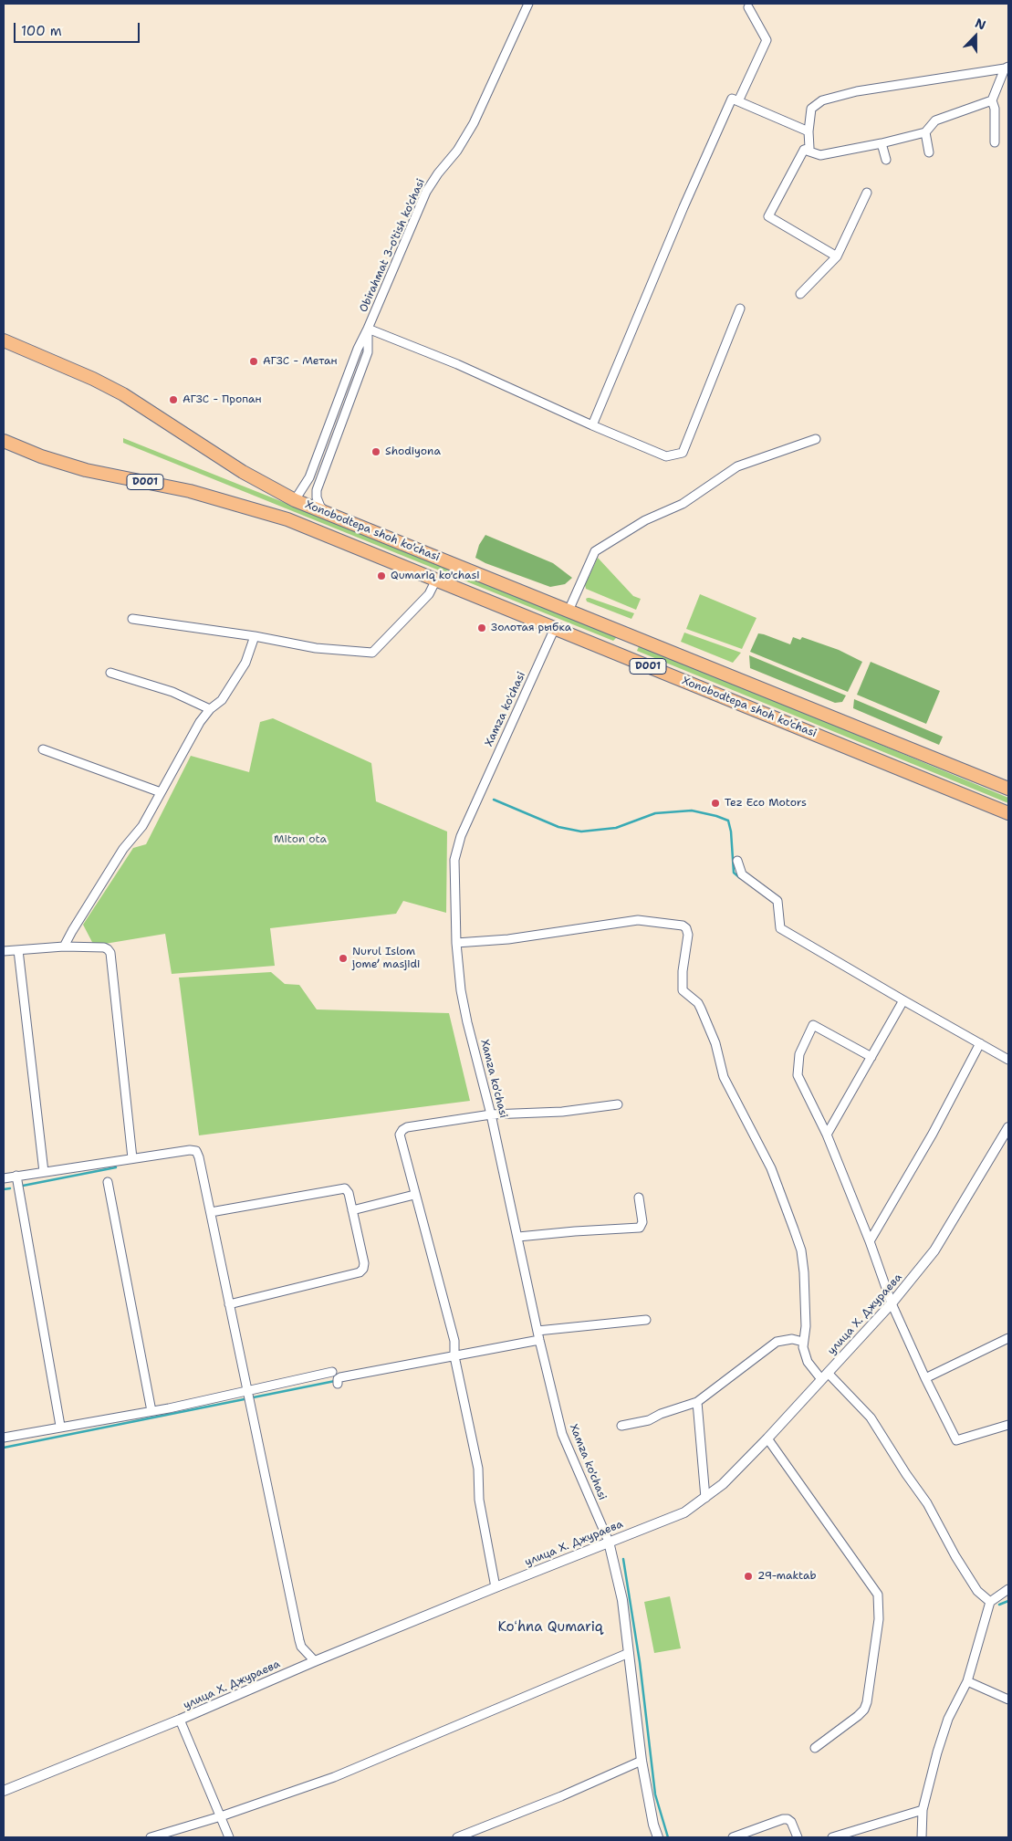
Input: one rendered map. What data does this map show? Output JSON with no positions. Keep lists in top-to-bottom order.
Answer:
{
  "streets": {
    "highway": ["D001", "Xonobodtepa shoh ko'chasi"],
    "street": ["Obirahmat 3-o'tish ko'chasi", "Xamza ko'chasi", "улица Х. Джураева"]
  },
  "crossings": [
    ["Obirahmat 3-o'tish ko'chasi", "D001"],
    ["Obirahmat 3-o'tish ko'chasi", "Xonobodtepa shoh ko'chasi"],
    ["D001", "Xonobodtepa shoh ko'chasi"],
    ["Xonobodtepa shoh ko'chasi", "Xamza ko'chasi"],
    ["Xamza ko'chasi", "улица Х. Джураева"]
  ],
  "districts": ["Koʻhna Qumariq"],
  "parks": ["Miton ota"],
  "places": [
    "АГЗС - Метан",
    "АГЗС - Пропан",
    "Shodiyona",
    "Qumariq ko'chasi",
    "Золотая рыбка",
    "Tez Eco Motors",
    "Nurul Islom jome’ masjidi",
    "29-maktab"
  ],
  "scale_bar": "100 m",
  "north": "top"
}
